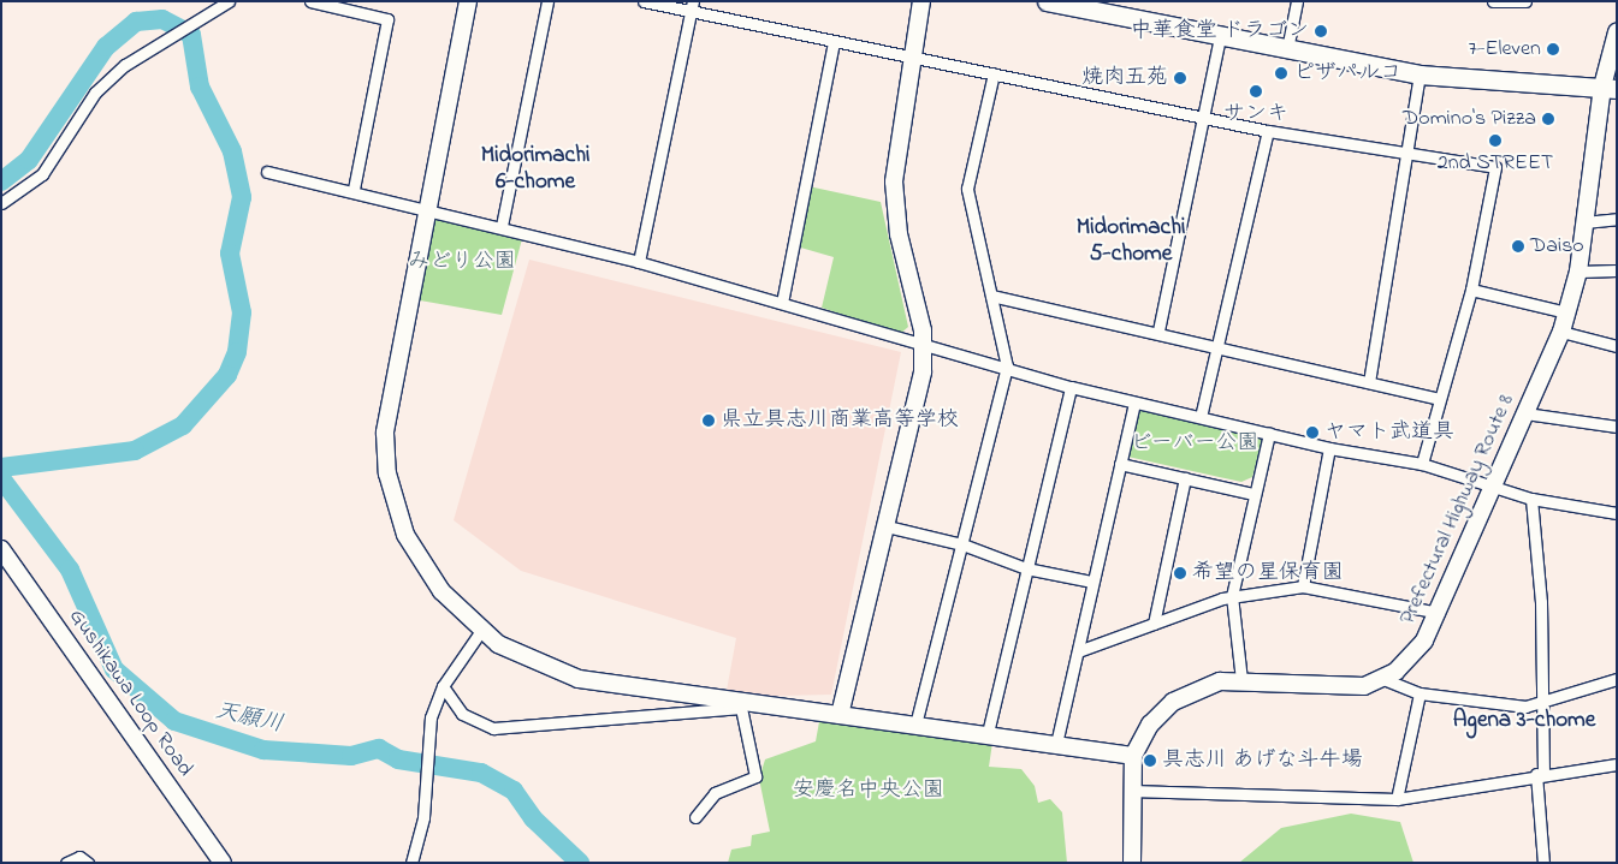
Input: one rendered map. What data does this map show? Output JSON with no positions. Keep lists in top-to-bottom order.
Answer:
{
  "streets": {
    "street": ["Prefectural Highway Route 8", "Gushikawa Loop Road"]
  },
  "districts": ["Midorimachi 6-chome", "Midorimachi 5-chome", "Agena 3-chome"],
  "water": ["天願川"],
  "parks": ["みどり公園", "ビーバー公園", "安慶名中央公園"],
  "places": [
    "中華食堂 ドラゴン",
    "7-Eleven",
    "ピザパルコ",
    "焼肉五苑",
    "サンキ",
    "Domino's Pizza",
    "2nd STREET",
    "Daiso",
    "県立具志川商業高等学校",
    "ヤマト武道具",
    "希望の星保育園",
    "具志川 あげな斗牛場"
  ]
}
